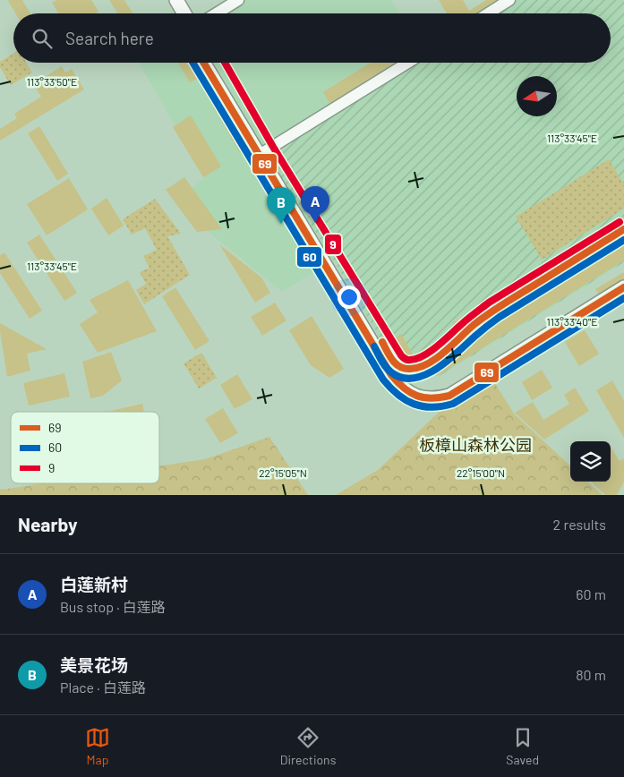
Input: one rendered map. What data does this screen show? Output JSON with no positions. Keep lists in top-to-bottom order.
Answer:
{
  "parks": ["板樟山森林公园"],
  "lines": ["transit line 69", "transit line 60", "transit line 9"],
  "legend": ["69", "60", "9"],
  "north": "left",
  "page": {
    "search": "Search here",
    "pins": ["A", "B"],
    "heading": ["Nearby", "2 results"],
    "list": [
      {
        "mark": "A",
        "name": "白莲新村",
        "note": "Bus stop · 白莲路",
        "value": "60 m"
      },
      {
        "mark": "B",
        "name": "美景花场",
        "note": "Place · 白莲路",
        "value": "80 m"
      }
    ],
    "nav": ["Map", "Directions", "Saved"]
  },
  "coordinates": [
    "113°33'50\"E",
    "113°33'45\"E",
    "113°33'40\"E",
    "22°15'05\"N",
    "22°15'00\"N"
  ]
}
